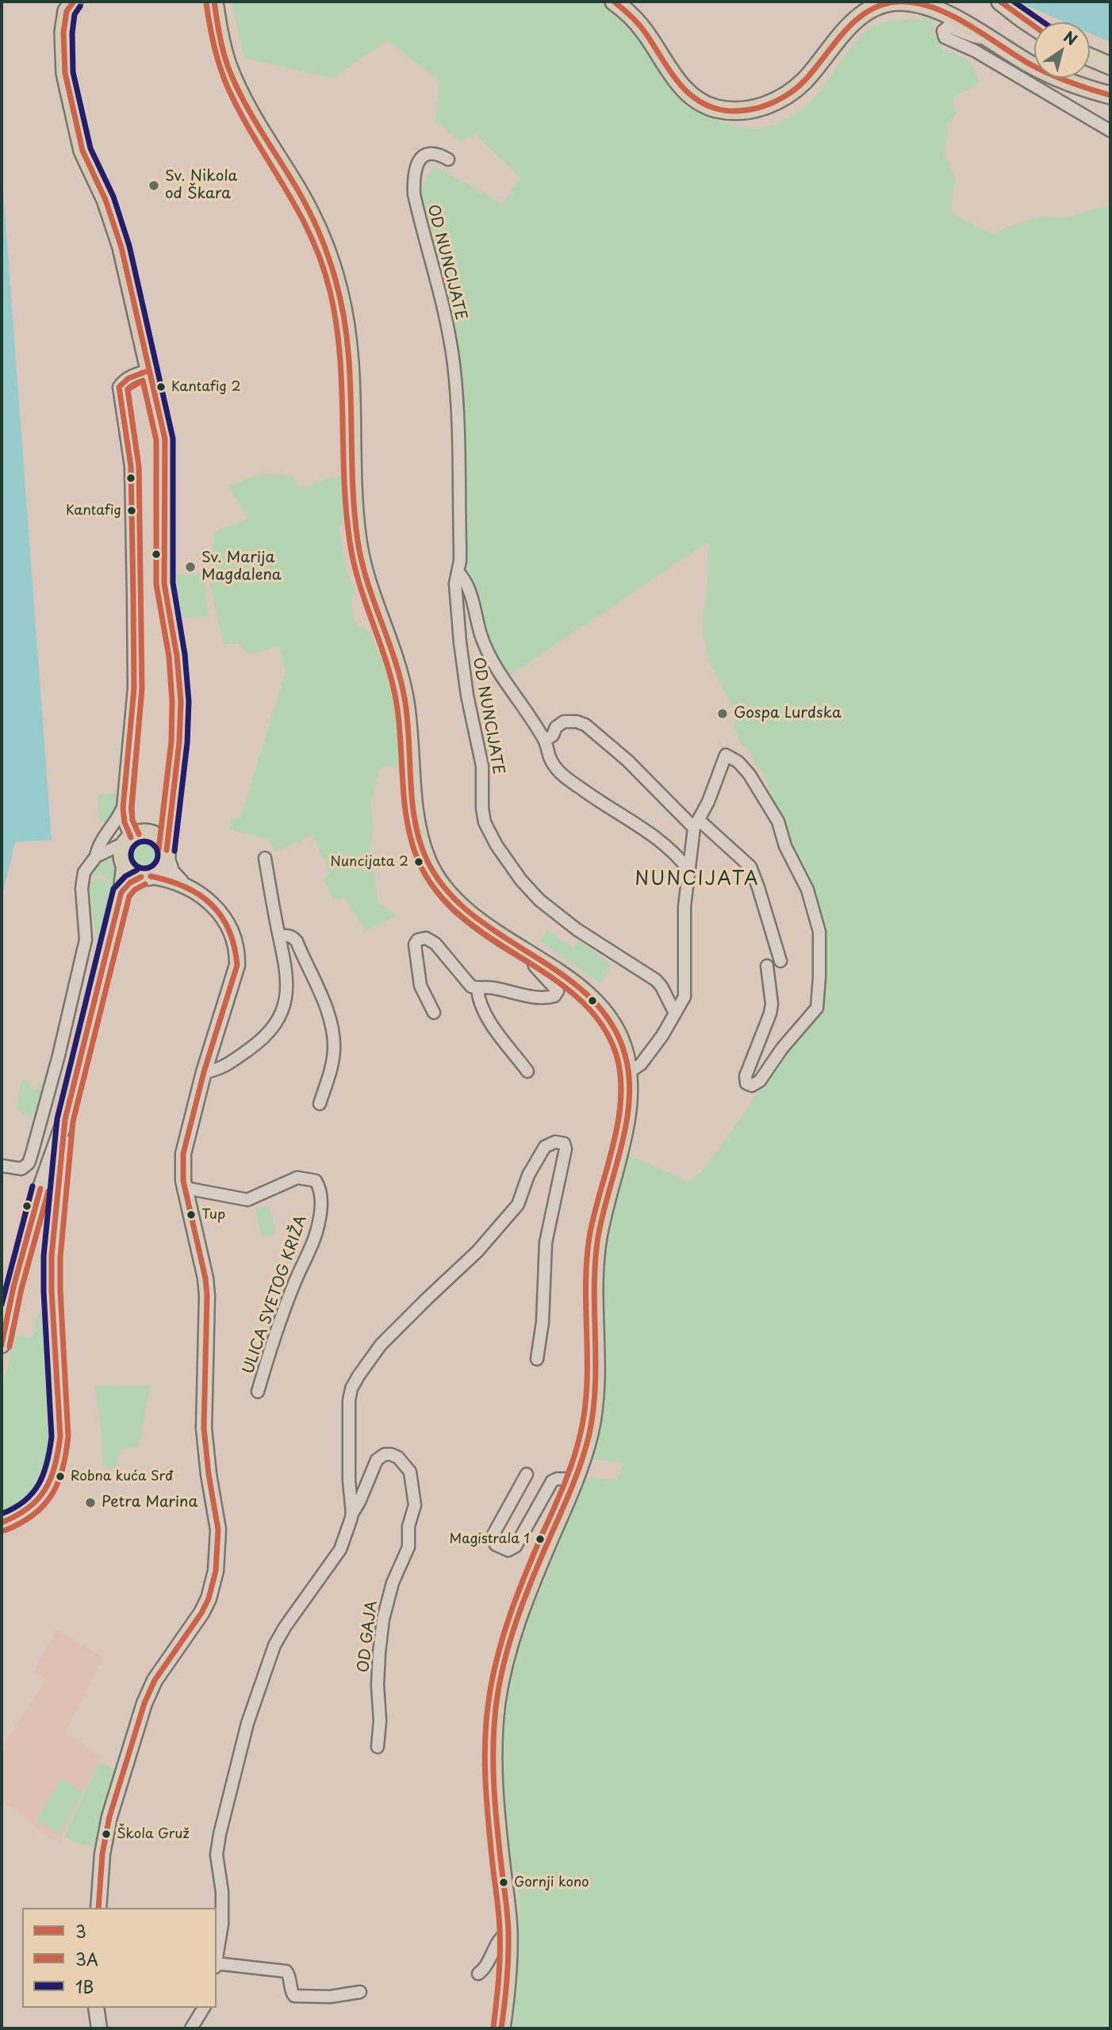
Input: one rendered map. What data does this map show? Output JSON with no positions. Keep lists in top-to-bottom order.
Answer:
{
  "streets": {
    "street": ["OD NUNCIJATE", "ULICA SVETOG KRIŽA", "OD GAJA"]
  },
  "districts": ["NUNCIJATA"],
  "places": [
    "Sv. Nikola od Škara",
    "Kantafig 2",
    "Kantafig",
    "Sv. Marija Magdalena",
    "Gospa Lurdska",
    "Nuncijata 2",
    "Tup",
    "Robna kuća Srđ",
    "Petra Marina",
    "Magistrala 1",
    "Škola Gruž",
    "Gornji kono"
  ],
  "lines": ["transit line 3", "transit line 1B", "transit line 3A"],
  "legend": ["3", "3A", "1B"],
  "north": "top right"
}
